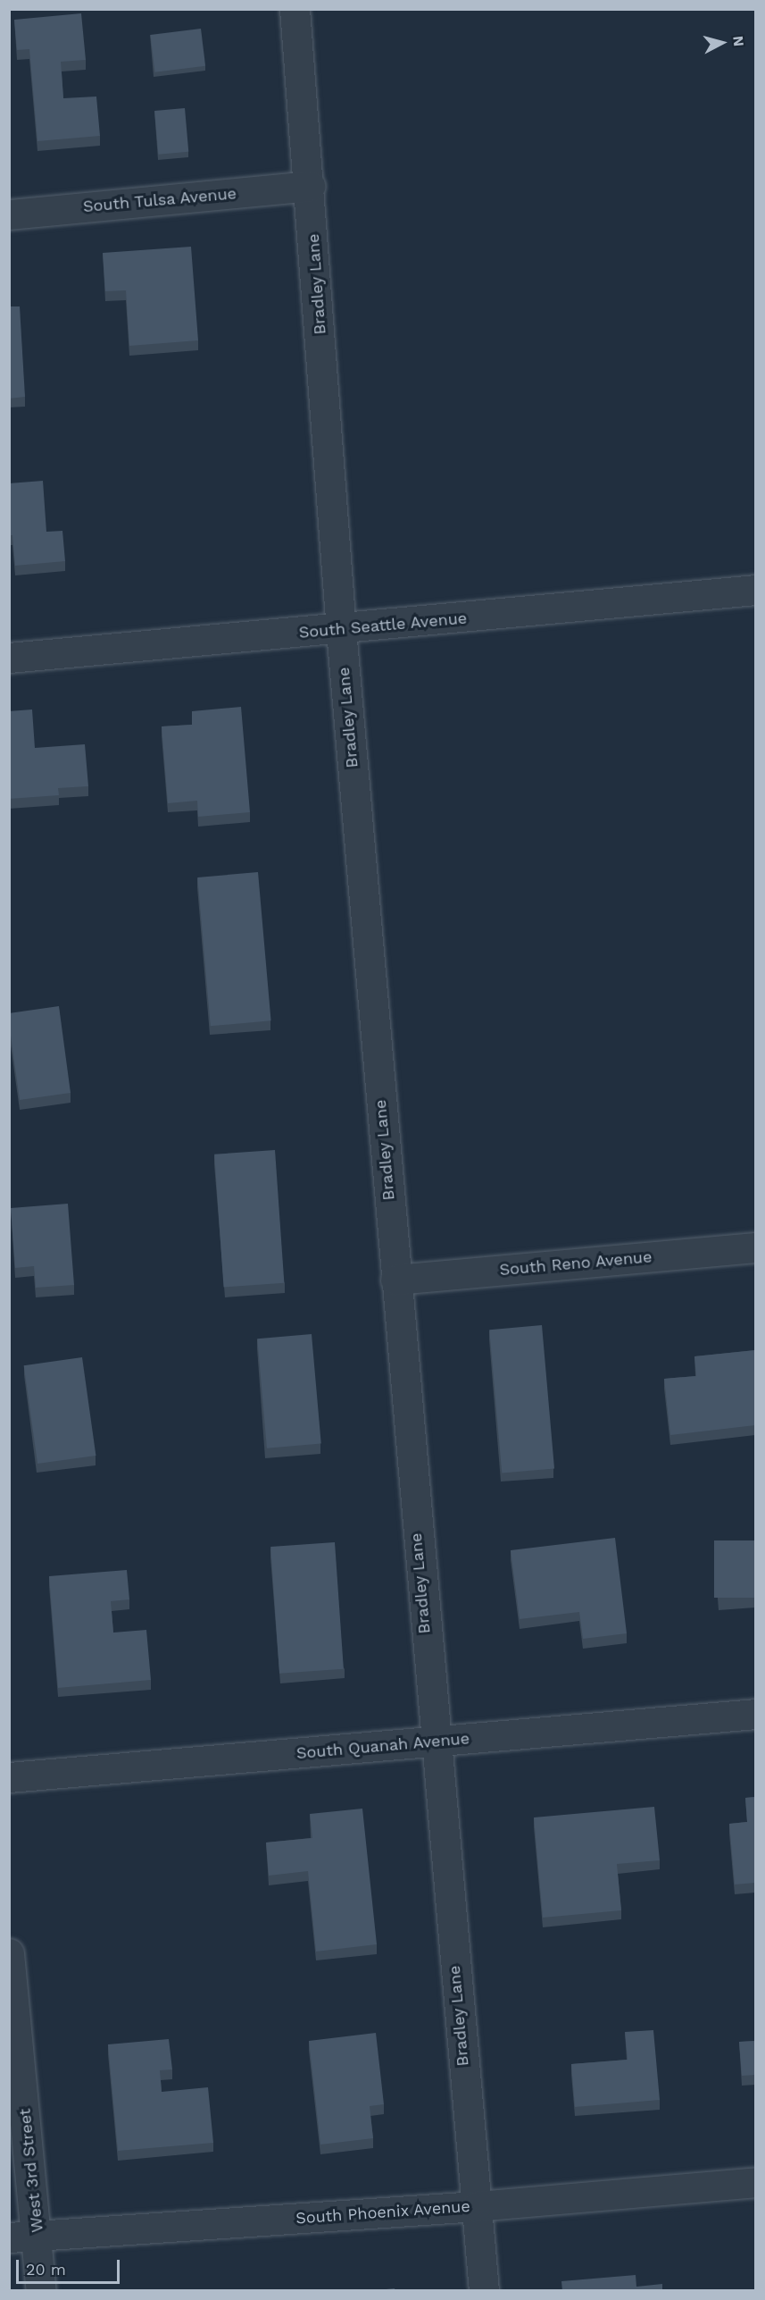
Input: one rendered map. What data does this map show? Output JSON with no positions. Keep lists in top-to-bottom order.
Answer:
{
  "streets": {
    "street": [
      "South Tulsa Avenue",
      "Bradley Lane",
      "South Seattle Avenue",
      "South Reno Avenue",
      "South Quanah Avenue",
      "West 3rd Street",
      "South Phoenix Avenue"
    ]
  },
  "crossings": [
    ["South Tulsa Avenue", "Bradley Lane"],
    ["Bradley Lane", "South Seattle Avenue"],
    ["Bradley Lane", "South Reno Avenue"],
    ["Bradley Lane", "South Quanah Avenue"],
    ["Bradley Lane", "South Phoenix Avenue"],
    ["West 3rd Street", "South Phoenix Avenue"]
  ],
  "scale_bar": "20 m",
  "north": "right"
}
